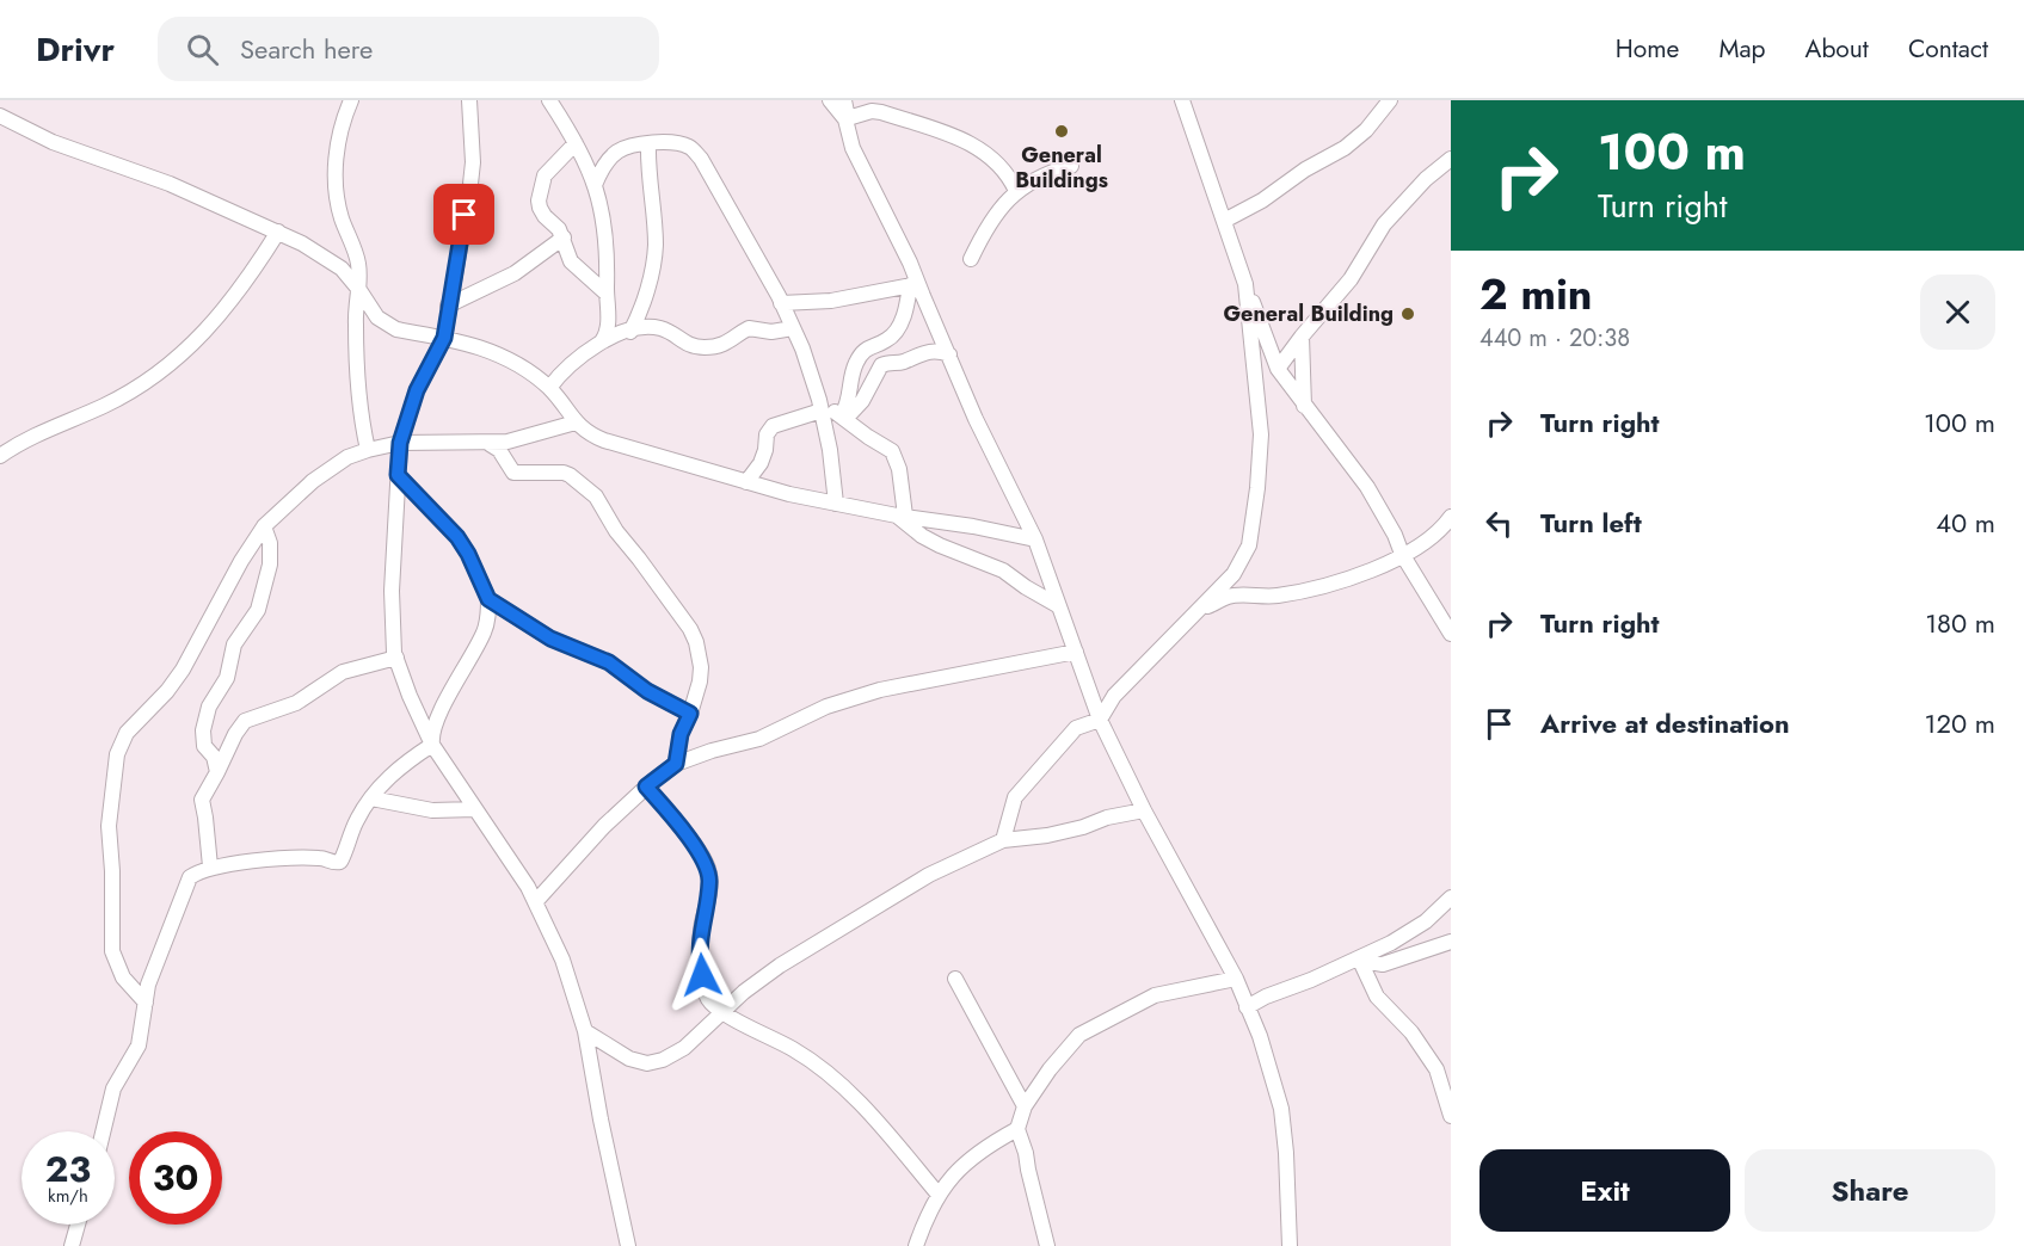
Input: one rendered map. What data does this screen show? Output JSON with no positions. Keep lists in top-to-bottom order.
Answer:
{
  "places": ["General Buildings", "General Building"],
  "page": {
    "header": "Drivr",
    "search": "Search here",
    "nav": [
      "Home",
      "Map",
      "About",
      "Contact"
    ],
    "turn": ["100 m", "Turn right"],
    "heading": ["2 min", "440 m · 20:38"],
    "list": [
      {
        "name": "Turn right",
        "value": "100 m"
      },
      {
        "name": "Turn left",
        "value": "40 m"
      },
      {
        "name": "Turn right",
        "value": "180 m"
      },
      {
        "name": "Arrive at destination",
        "value": "120 m"
      }
    ],
    "speed": "23 km/h",
    "limit": "30",
    "buttons": ["Exit", "Share"]
  }
}
